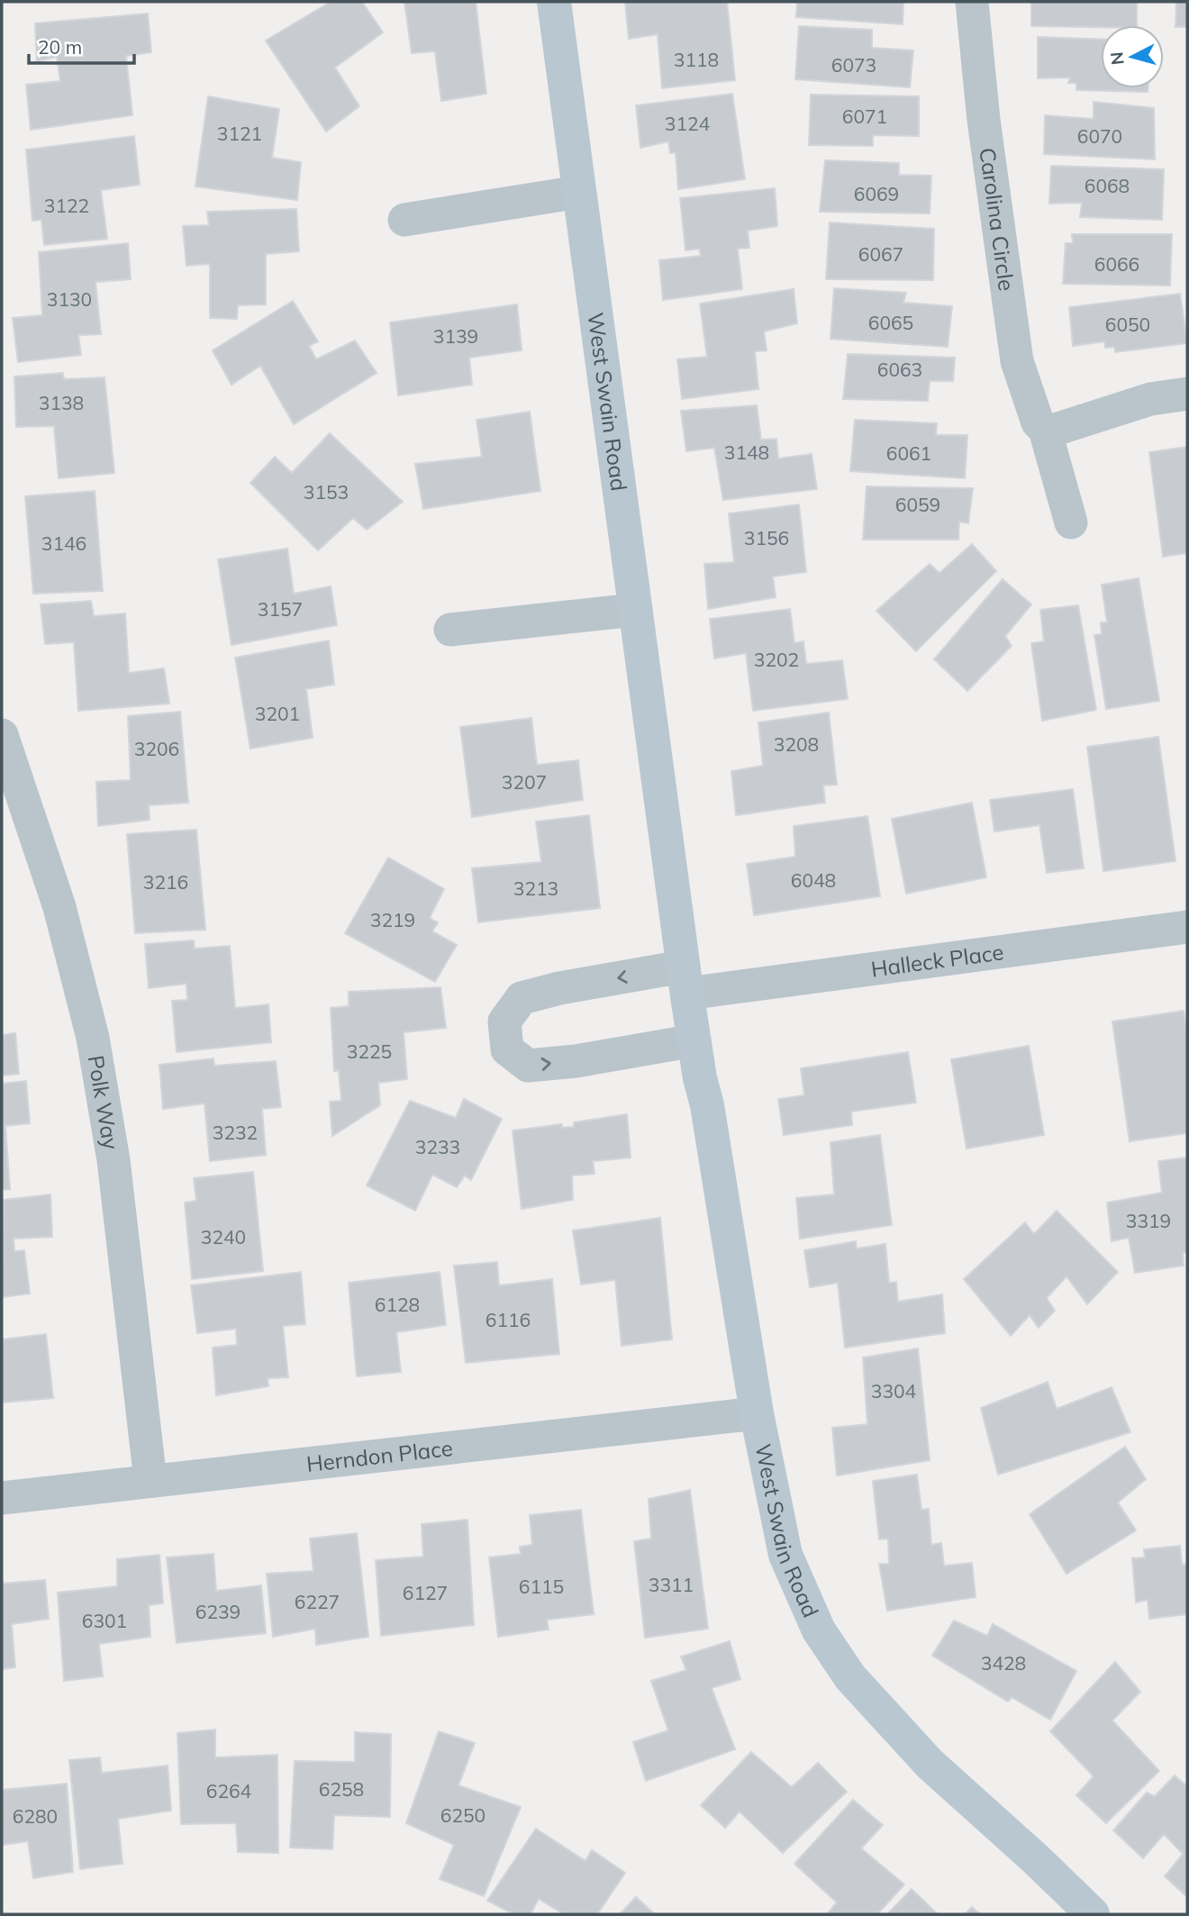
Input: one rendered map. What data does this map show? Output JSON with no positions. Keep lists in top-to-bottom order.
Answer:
{
  "streets": {
    "street": [
      "Carolina Circle",
      "West Swain Road",
      "Halleck Place",
      "Polk Way",
      "Herndon Place"
    ]
  },
  "crossings": [
    ["West Swain Road", "Halleck Place"],
    ["West Swain Road", "Herndon Place"],
    ["Polk Way", "Herndon Place"]
  ],
  "house_numbers": [
    "3118",
    "6073",
    "6071",
    "3124",
    "3121",
    "6070",
    "6068",
    "6069",
    "3122",
    "6067",
    "6066",
    "3130",
    "6065",
    "6050",
    "3139",
    "6063",
    "3138",
    "3148",
    "6061",
    "3153",
    "6059",
    "3156",
    "3146",
    "3157",
    "3202",
    "3201",
    "3208",
    "3206",
    "3207",
    "6048",
    "3216",
    "3213",
    "3219",
    "3225",
    "3232",
    "3233",
    "3319",
    "3240",
    "6128",
    "6116",
    "3304",
    "3311",
    "6115",
    "6127",
    "6227",
    "6239",
    "6301",
    "3428",
    "6258",
    "6264",
    "6250",
    "6280"
  ],
  "scale_bar": "20 m",
  "north": "left"
}
